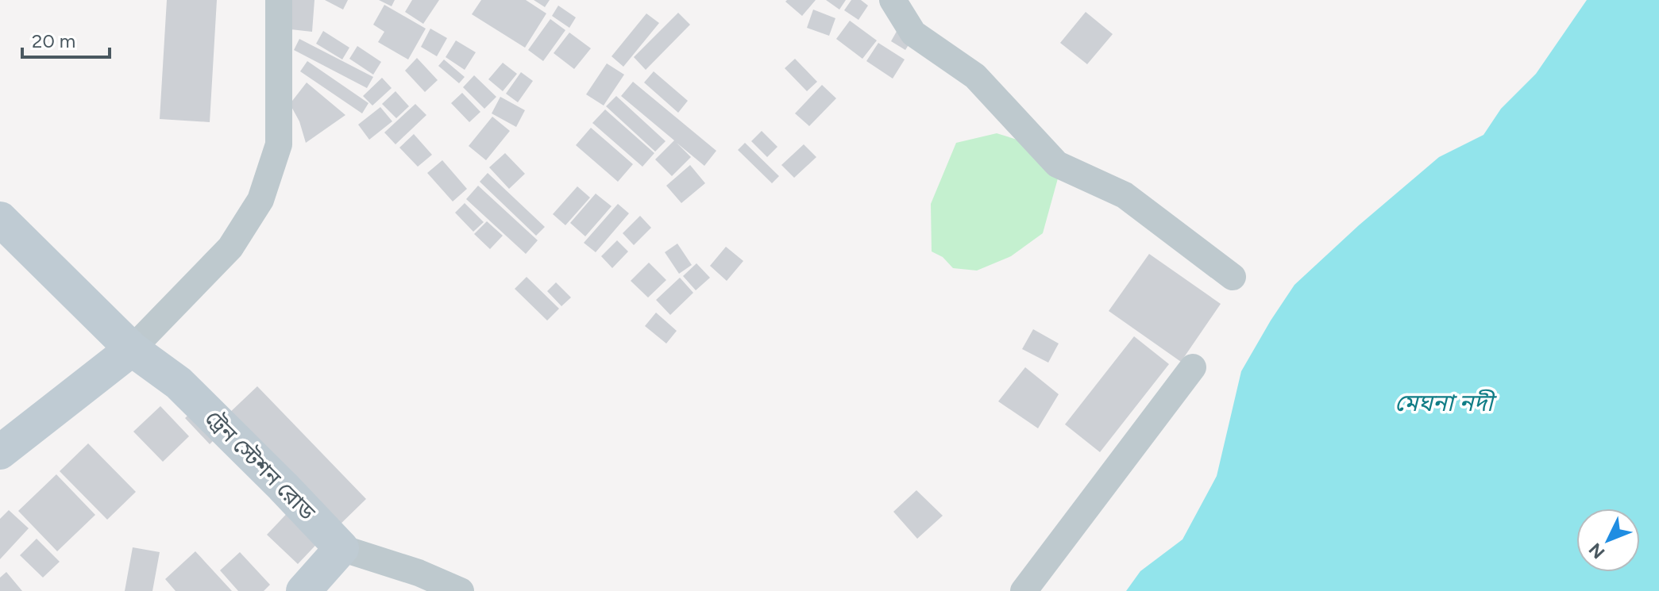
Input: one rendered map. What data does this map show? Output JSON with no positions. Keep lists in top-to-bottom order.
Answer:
{
  "streets": {
    "street": ["ট্রেন স্টেশন রোড"]
  },
  "water": ["মেঘনা নদী"],
  "scale_bar": "20 m",
  "north": "bottom left"
}
